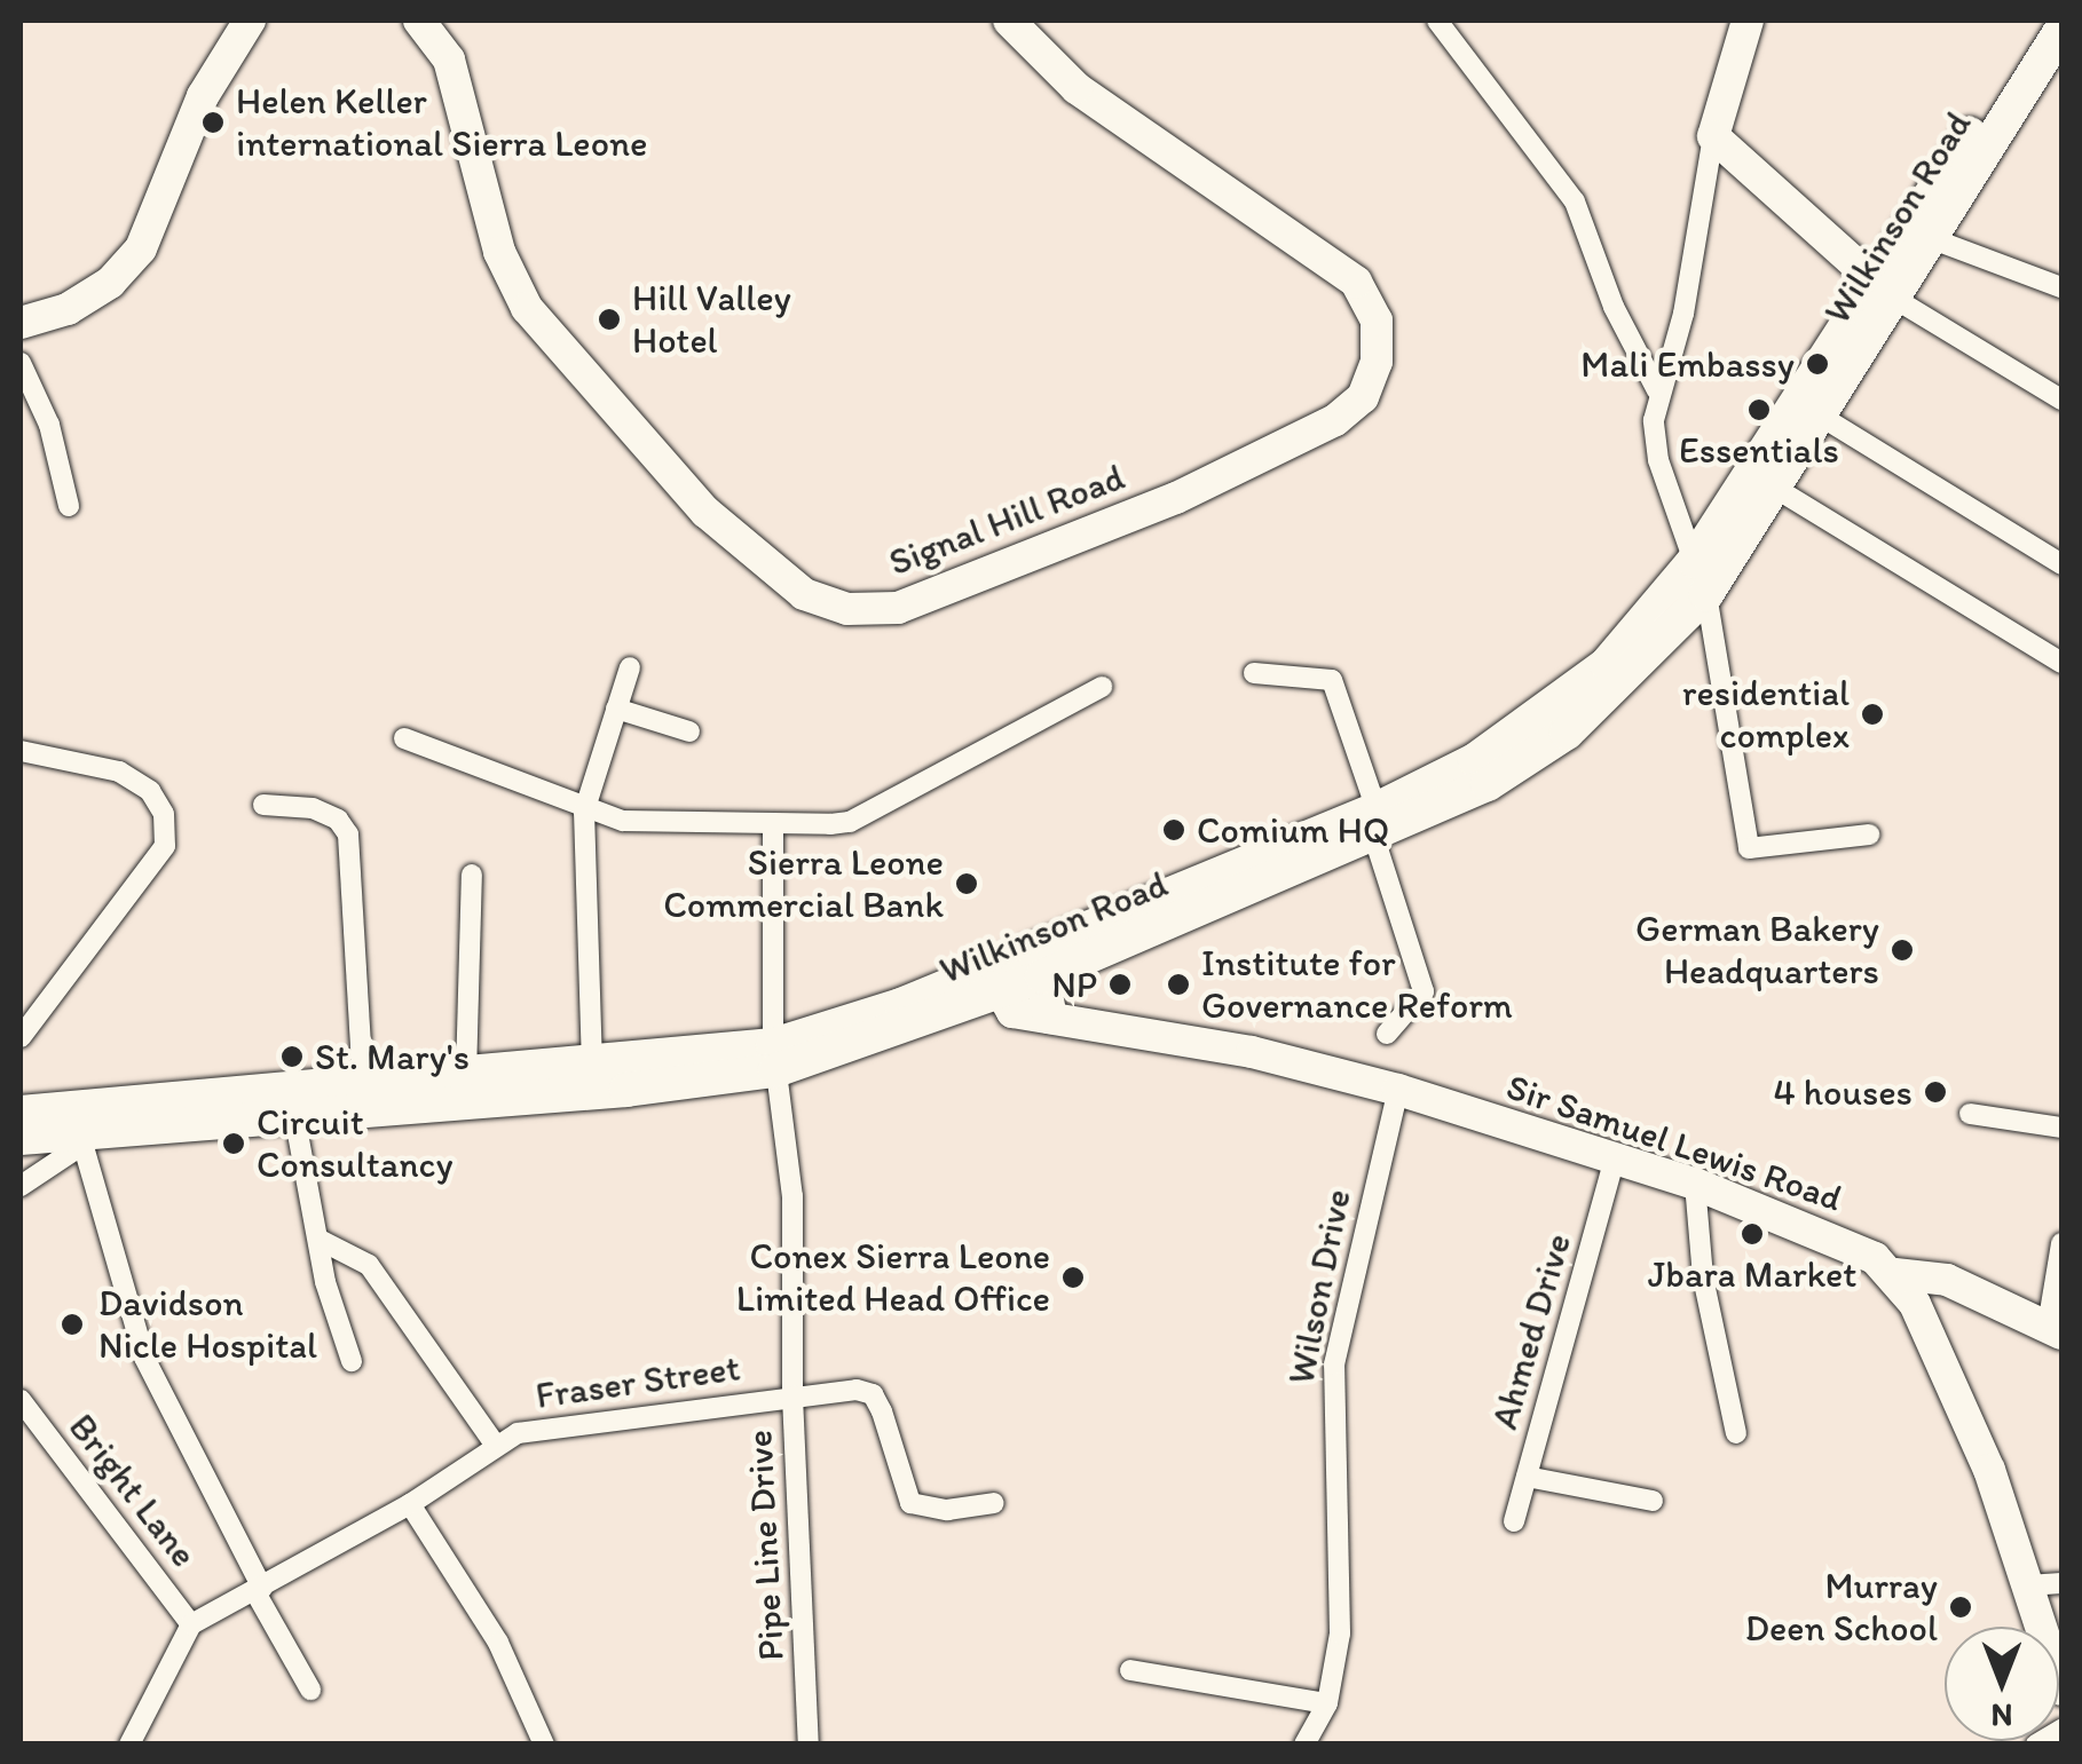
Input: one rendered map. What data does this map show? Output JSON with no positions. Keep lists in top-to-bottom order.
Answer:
{
  "streets": {
    "main road": ["Wilkinson Road", "Signal Hill Road", "Sir Samuel Lewis Road"],
    "street": [
      "Wilson Drive",
      "Ahmed Drive",
      "Fraser Street",
      "Bright Lane",
      "Pipe Line Drive"
    ]
  },
  "crossings": [
    ["Wilkinson Road", "Pipe Line Drive"],
    ["Sir Samuel Lewis Road", "Wilson Drive"],
    ["Sir Samuel Lewis Road", "Ahmed Drive"],
    ["Fraser Street", "Bright Lane"],
    ["Fraser Street", "Pipe Line Drive"]
  ],
  "places": [
    "Helen Keller international Sierra Leone",
    "Hill Valley Hotel",
    "Mali Embassy",
    "Essentials",
    "residential complex",
    "Comium HQ",
    "Sierra Leone Commercial Bank",
    "German Bakery Headquarters",
    "NP",
    "Institute for Governance Reform",
    "St. Mary's",
    "4 houses",
    "Circuit Consultancy",
    "Jbara Market",
    "Conex Sierra Leone Limited Head Office",
    "Davidson Nicle Hospital",
    "Murray Deen School"
  ],
  "north": "bottom"
}
